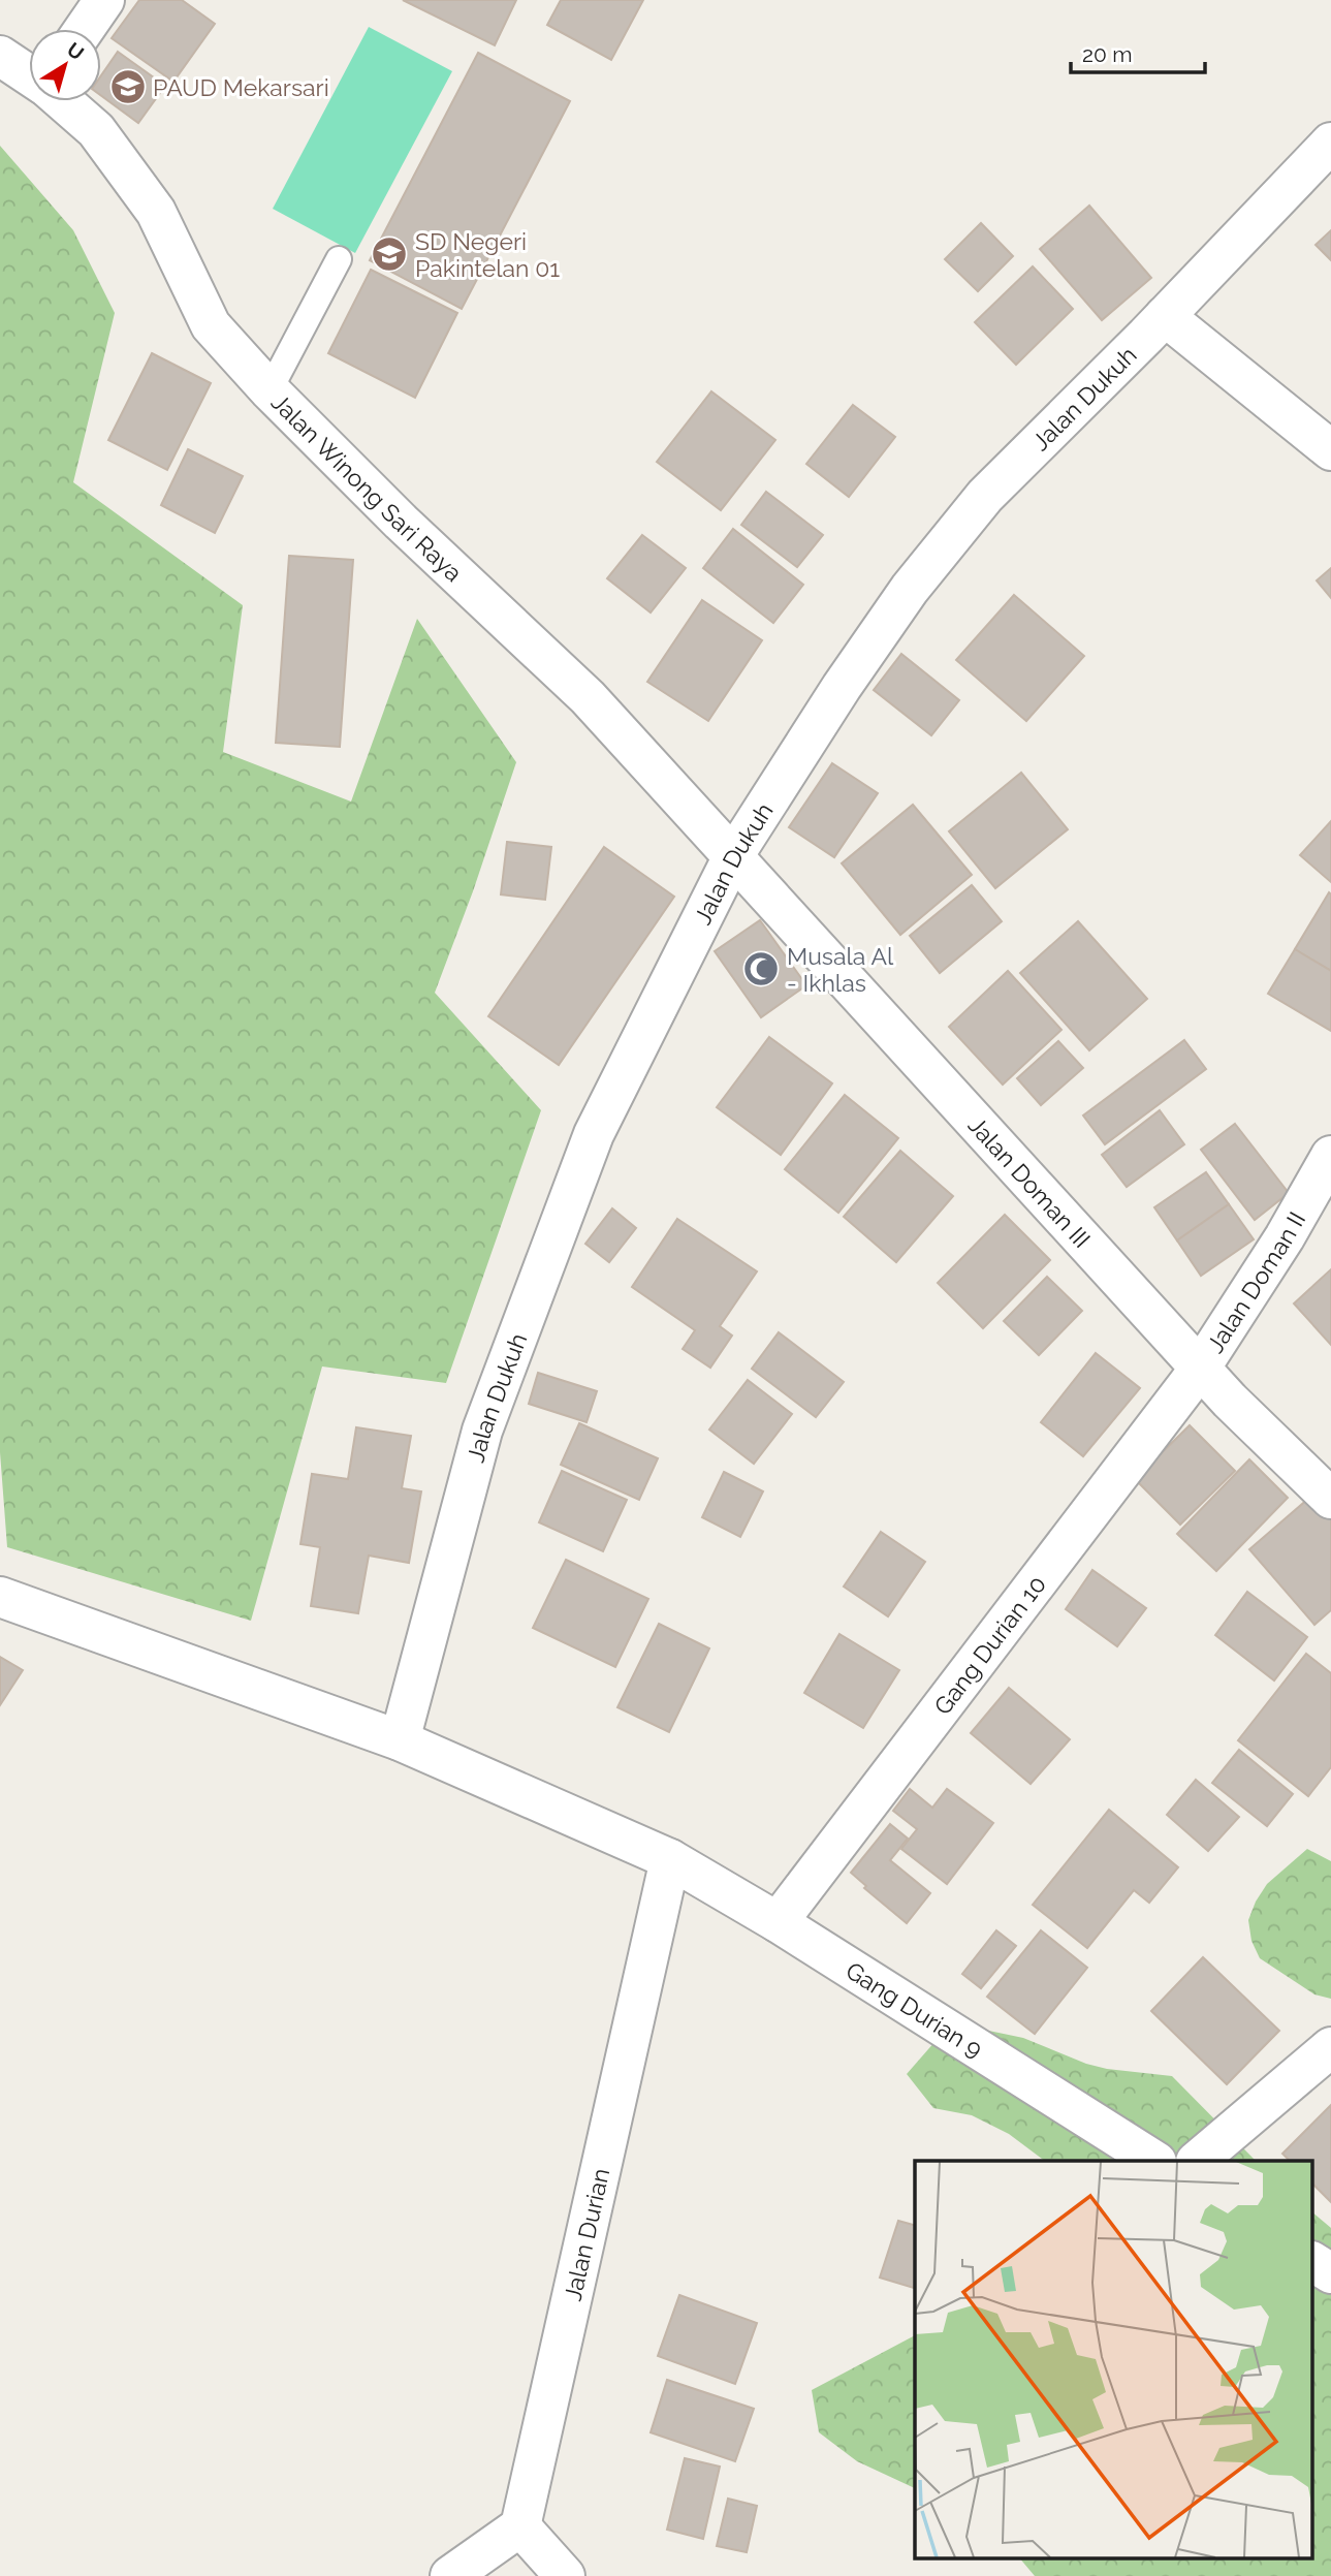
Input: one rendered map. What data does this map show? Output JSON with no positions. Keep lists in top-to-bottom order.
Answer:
{
  "streets": {
    "street": [
      "Jalan Dukuh",
      "Jalan Winong Sari Raya",
      "Jalan Doman III",
      "Jalan Doman II",
      "Gang Durian 10",
      "Gang Durian 9",
      "Jalan Durian"
    ]
  },
  "crossings": [
    ["Jalan Dukuh", "Jalan Winong Sari Raya"],
    ["Jalan Dukuh", "Jalan Doman III"],
    ["Jalan Dukuh", "Gang Durian 9"],
    ["Jalan Winong Sari Raya", "Jalan Doman III"],
    ["Jalan Doman III", "Jalan Doman II"],
    ["Jalan Doman III", "Gang Durian 10"],
    ["Jalan Doman II", "Gang Durian 10"],
    ["Gang Durian 10", "Gang Durian 9"],
    ["Gang Durian 9", "Jalan Durian"]
  ],
  "places": {
    "school or university": ["PAUD Mekarsari", "SD Negeri Pakintelan 01"],
    "mosque": ["Musala Al - Ikhlas"]
  },
  "scale_bar": "20 m",
  "north": "top right"
}
